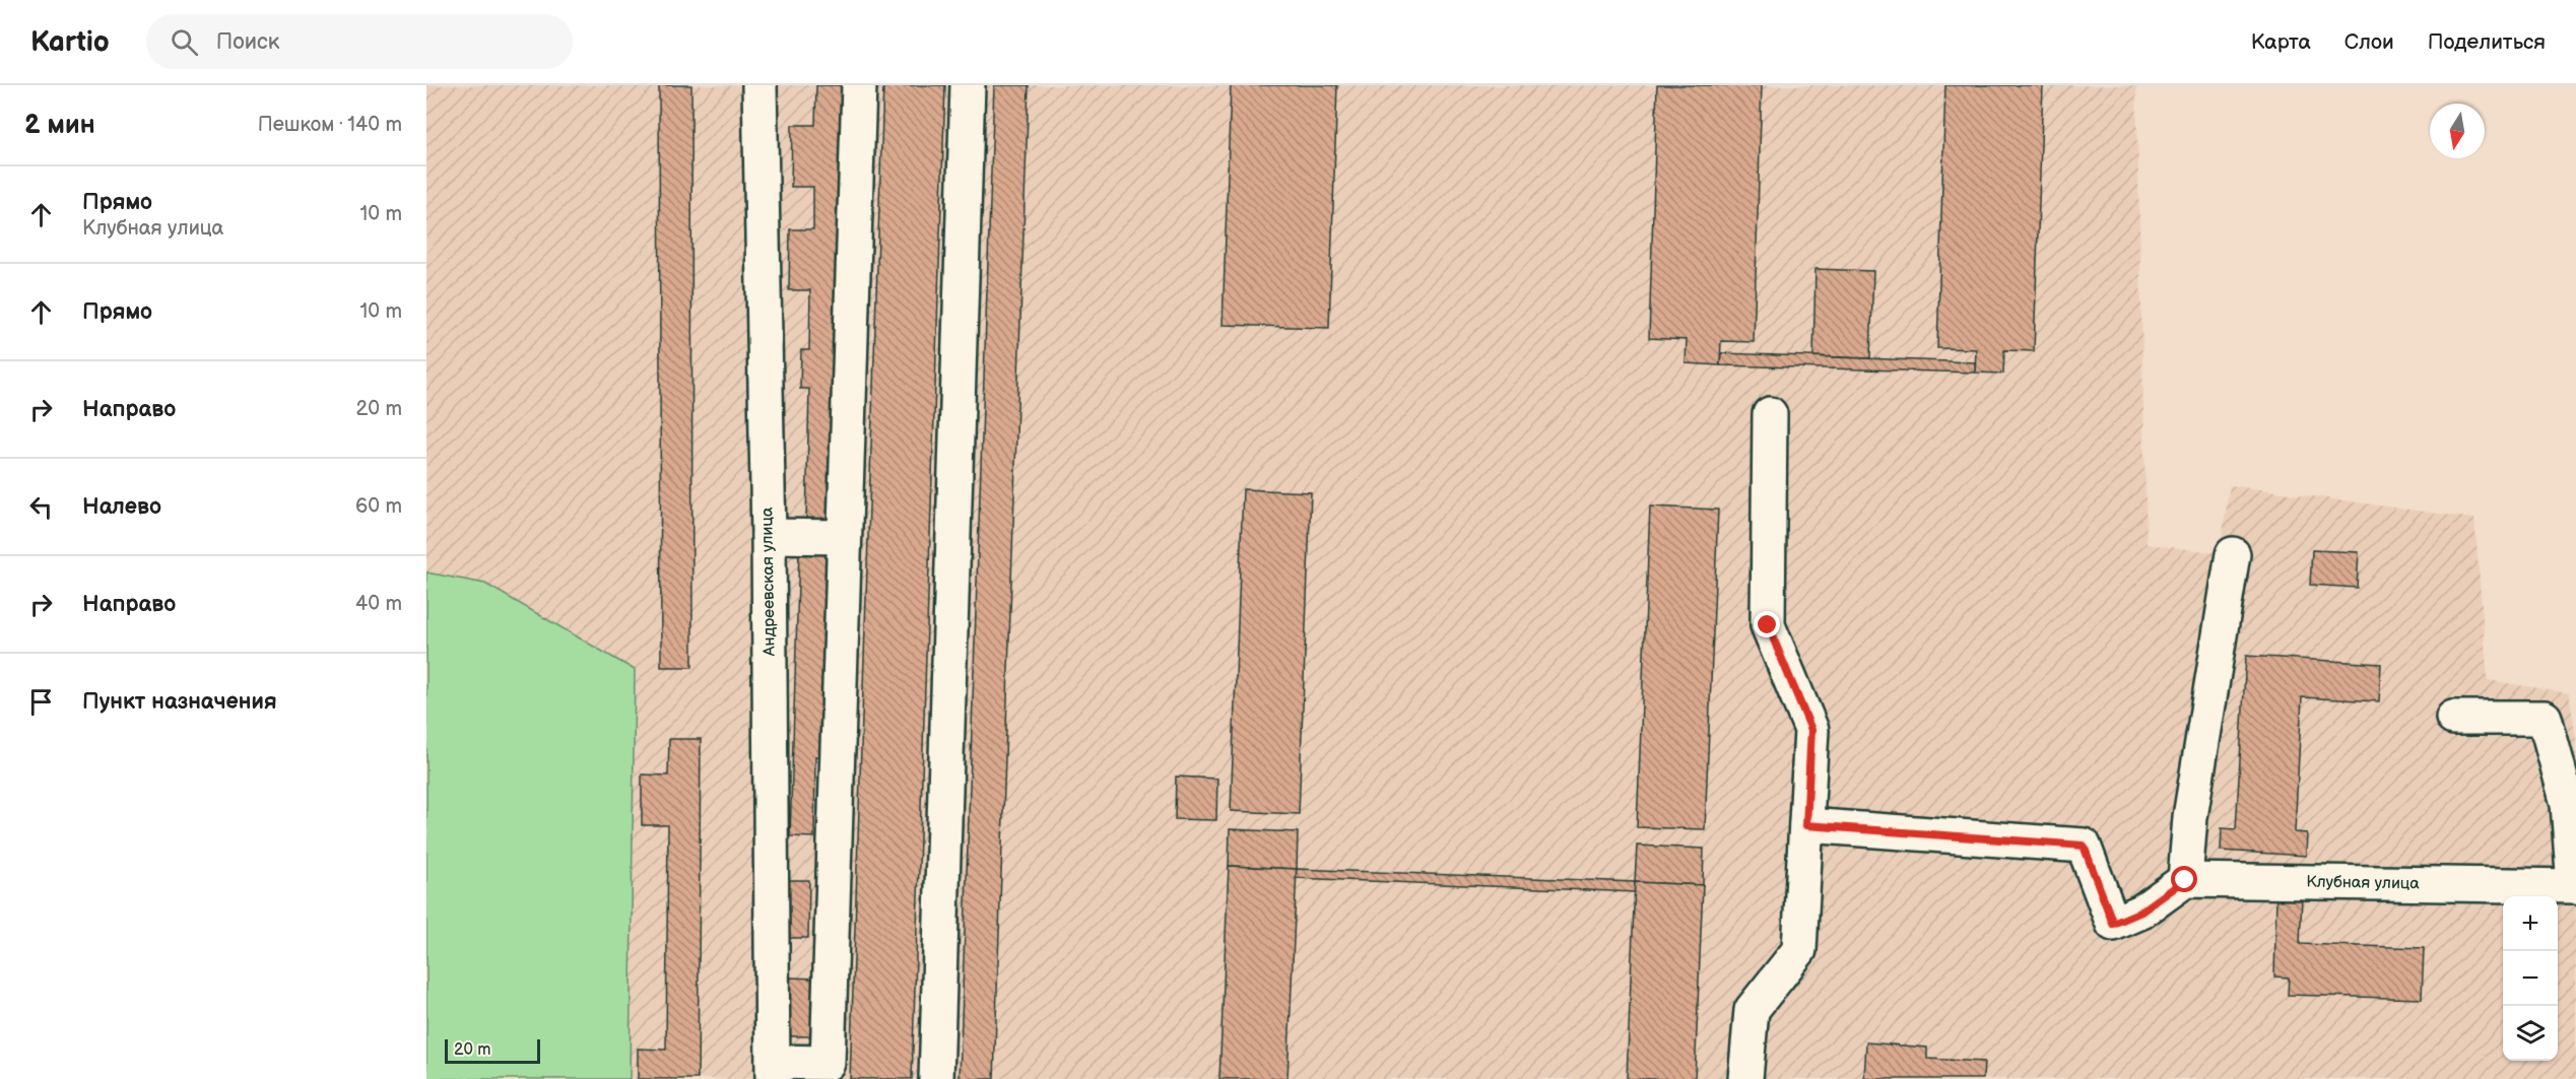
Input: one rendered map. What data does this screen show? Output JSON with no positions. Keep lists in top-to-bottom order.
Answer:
{
  "streets": {
    "street": ["Андреевская улица", "Клубная улица"]
  },
  "scale_bar": "20 m",
  "north": "bottom",
  "page": {
    "header": "Kartio",
    "search": "Поиск",
    "nav": ["Карта", "Слои", "Поделиться"],
    "heading": ["2 мин", "Пешком · 140 m"],
    "list": [
      ["Прямо", "Клубная улица", "10 m"],
      ["Прямо", "10 m"],
      ["Направо", "20 m"],
      ["Налево", "60 m"],
      ["Направо", "40 m"],
      "Пункт назначения"
    ],
    "map_buttons": ["+", "−"],
    "scale": "20 m"
  }
}
